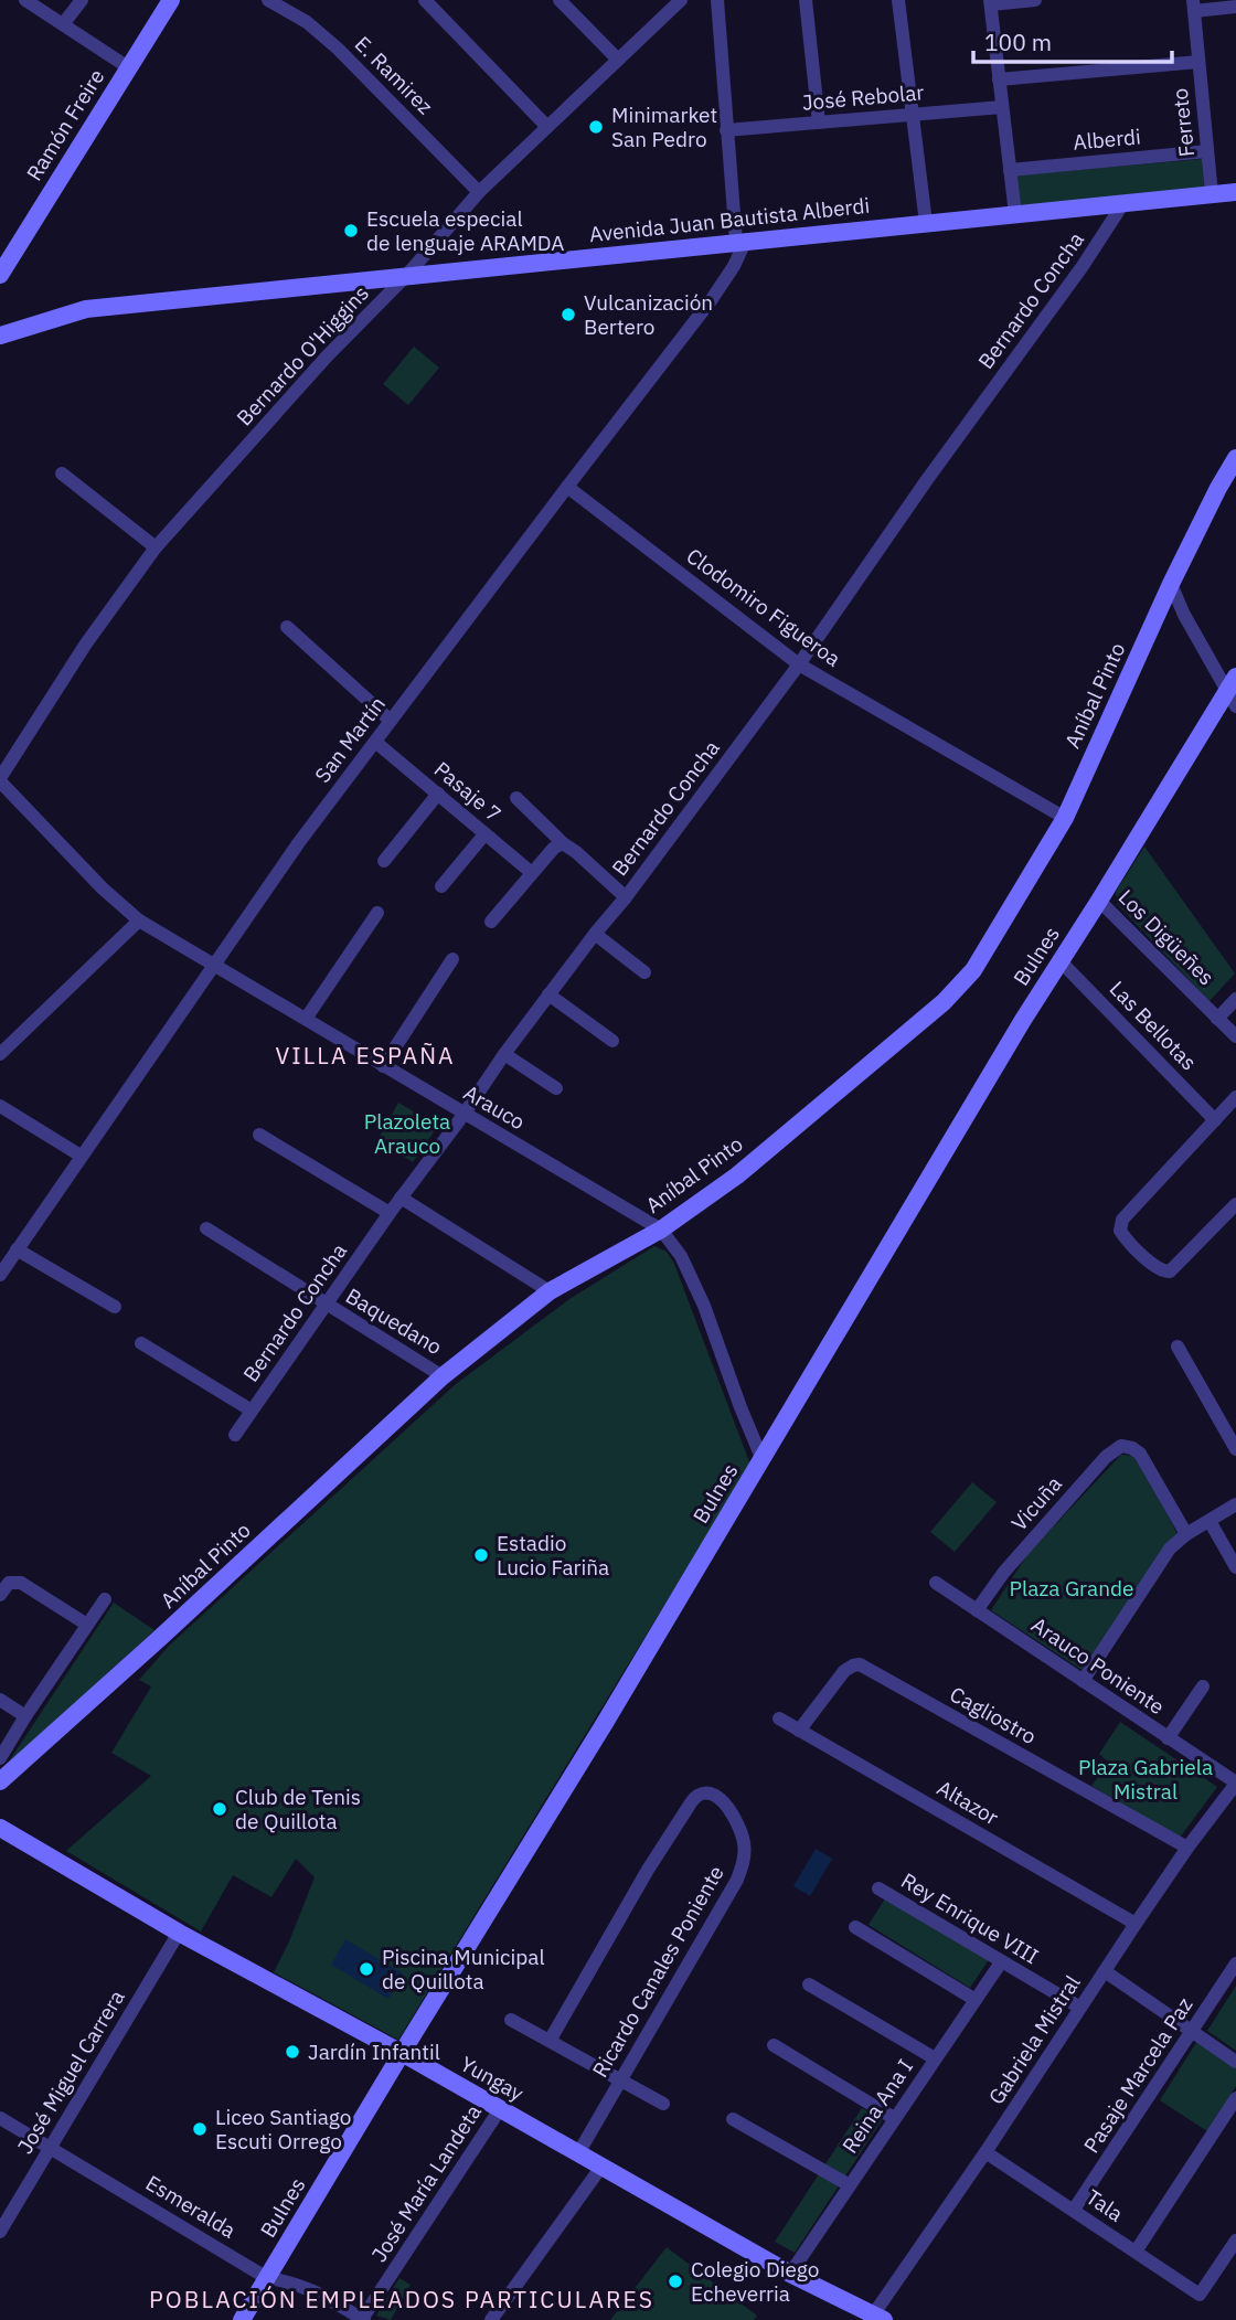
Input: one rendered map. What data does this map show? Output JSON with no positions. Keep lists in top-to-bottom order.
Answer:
{
  "streets": {
    "street": [
      "E. Ramirez",
      "José Rebolar",
      "Ferreto",
      "Ramón Freire",
      "Alberdi",
      "Avenida Juan Bautista Alberdi",
      "Bernardo Concha",
      "Bernardo O'Higgins",
      "Clodomiro Figueroa",
      "Aníbal Pinto",
      "San Martín",
      "Pasaje 7",
      "Los Digüeñes",
      "Bulnes",
      "Las Bellotas",
      "Arauco",
      "Baquedano",
      "Vicuña",
      "Arauco Poniente",
      "Cagliostro",
      "Altazor",
      "Rey Enrique VIII",
      "Ricardo Canales Poniente",
      "Gabriela Mistral",
      "José Miguel Carrera",
      "Pasaje Marcela Paz",
      "Yungay",
      "Reina Ana I",
      "José María Landeta",
      "Tala",
      "Esmeralda"
    ]
  },
  "crossings": [
    ["E. Ramirez", "Bernardo O'Higgins"],
    ["Ferreto", "Alberdi"],
    ["Ferreto", "Avenida Juan Bautista Alberdi"],
    ["Avenida Juan Bautista Alberdi", "Bernardo Concha"],
    ["Avenida Juan Bautista Alberdi", "Bernardo O'Higgins"],
    ["Avenida Juan Bautista Alberdi", "San Martín"],
    ["Bernardo Concha", "Clodomiro Figueroa"],
    ["Bernardo Concha", "Pasaje 7"],
    ["Bernardo Concha", "Arauco"],
    ["Bernardo Concha", "Baquedano"],
    ["Bernardo O'Higgins", "Arauco"],
    ["Clodomiro Figueroa", "Aníbal Pinto"],
    ["Clodomiro Figueroa", "San Martín"],
    ["Aníbal Pinto", "Arauco"],
    ["Aníbal Pinto", "Baquedano"],
    ["San Martín", "Pasaje 7"],
    ["San Martín", "Arauco"],
    ["Los Digüeñes", "Bulnes"],
    ["Bulnes", "Las Bellotas"],
    ["Bulnes", "Arauco"],
    ["Bulnes", "Yungay"],
    ["Bulnes", "Esmeralda"],
    ["Vicuña", "Arauco Poniente"],
    ["Arauco Poniente", "Gabriela Mistral"],
    ["Cagliostro", "Altazor"],
    ["Cagliostro", "Gabriela Mistral"],
    ["Altazor", "Gabriela Mistral"],
    ["Rey Enrique VIII", "Gabriela Mistral"],
    ["Rey Enrique VIII", "Reina Ana I"],
    ["Ricardo Canales Poniente", "Yungay"],
    ["Gabriela Mistral", "Yungay"],
    ["Gabriela Mistral", "Tala"],
    ["José Miguel Carrera", "Yungay"],
    ["José Miguel Carrera", "Esmeralda"],
    ["Pasaje Marcela Paz", "Tala"],
    ["Yungay", "Reina Ana I"],
    ["Yungay", "José María Landeta"],
    ["José María Landeta", "Esmeralda"]
  ],
  "districts": ["VILLA ESPAÑA", "POBLACIÓN EMPLEADOS PARTICULARES"],
  "parks": ["Plazoleta Arauco", "Plaza Grande", "Plaza Gabriela Mistral"],
  "places": [
    "Minimarket San Pedro",
    "Escuela especial de lenguaje ARAMDA",
    "Vulcanización Bertero",
    "Estadio Lucio Fariña",
    "Club de Tenis de Quillota",
    "Piscina Municipal de Quillota",
    "Jardín Infantil",
    "Liceo Santiago Escuti Orrego",
    "Colegio Diego Echeverria"
  ],
  "scale_bar": "100 m"
}
